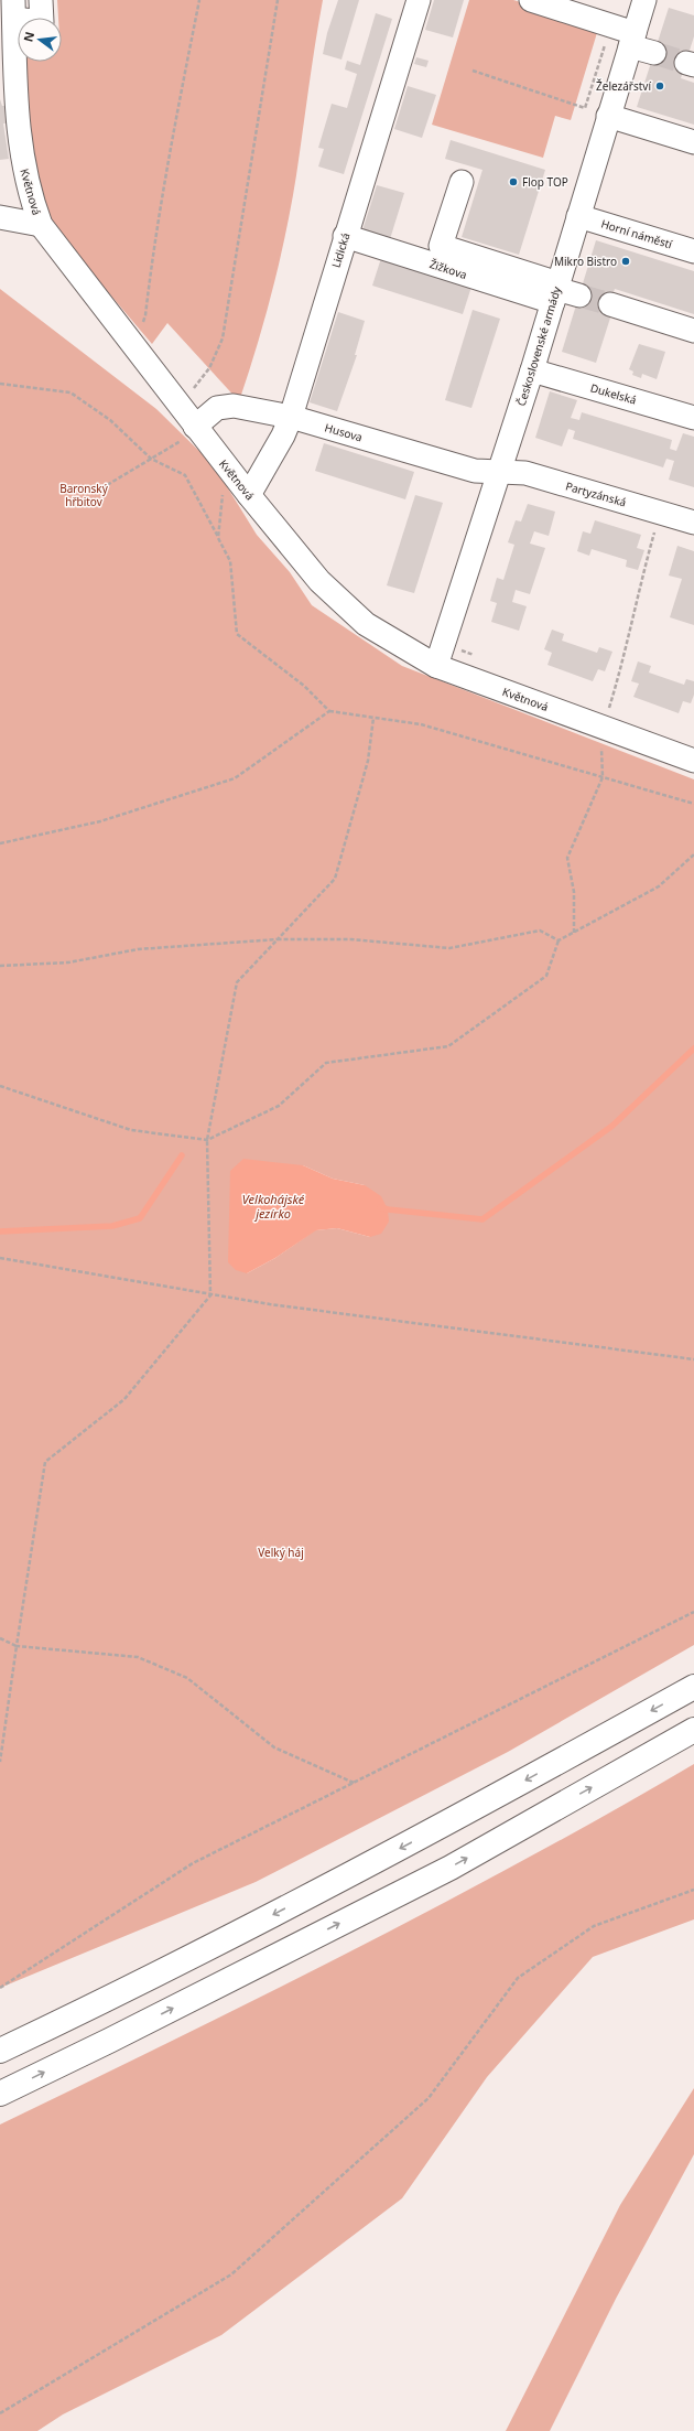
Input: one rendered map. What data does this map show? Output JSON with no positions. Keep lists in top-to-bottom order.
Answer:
{
  "streets": {
    "street": [
      "Květnová",
      "Horní náměstí",
      "Lidická",
      "Žižkova",
      "Československé armády",
      "Dukelská",
      "Husova",
      "Partyzánská"
    ]
  },
  "crossings": [
    ["Květnová", "Lidická"],
    ["Květnová", "Československé armády"],
    ["Květnová", "Husova"],
    ["Horní náměstí", "Československé armády"],
    ["Lidická", "Žižkova"],
    ["Lidická", "Husova"],
    ["Žižkova", "Československé armády"],
    ["Československé armády", "Dukelská"],
    ["Československé armády", "Husova"],
    ["Československé armády", "Partyzánská"],
    ["Husova", "Partyzánská"]
  ],
  "water": ["Velkohájské jezírko"],
  "parks": ["Baronský hřbitov", "Velký háj"],
  "places": ["Železářství", "Flop TOP", "Mikro Bistro"],
  "north": "left"
}
